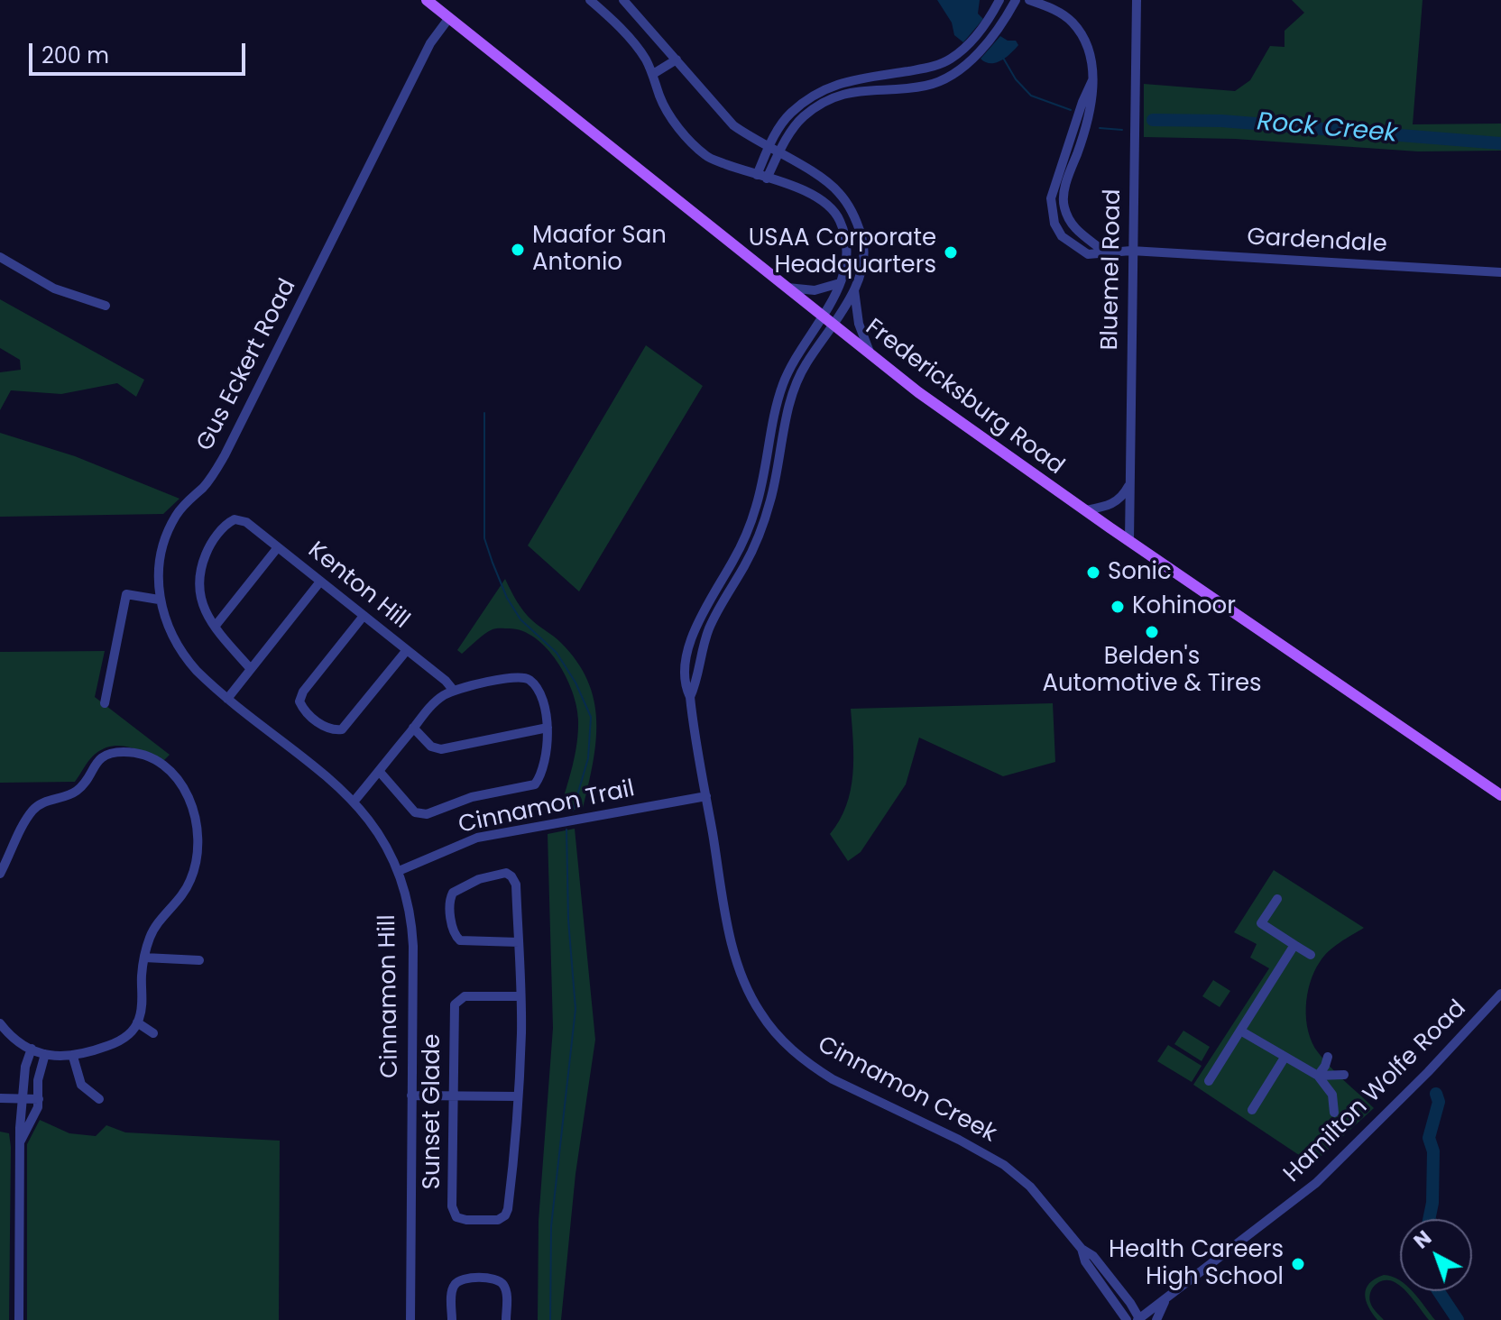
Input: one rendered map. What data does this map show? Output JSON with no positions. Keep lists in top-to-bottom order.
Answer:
{
  "streets": {
    "main road": ["Fredericksburg Road"],
    "street": [
      "Gardendale",
      "Bluemel Road",
      "Gus Eckert Road",
      "Kenton Hill",
      "Cinnamon Trail",
      "Cinnamon Hill",
      "Cinnamon Creek",
      "Hamilton Wolfe Road",
      "Sunset Glade"
    ]
  },
  "crossings": [
    ["Gardendale", "Bluemel Road"],
    ["Bluemel Road", "Fredericksburg Road"],
    ["Gus Eckert Road", "Fredericksburg Road"],
    ["Gus Eckert Road", "Cinnamon Hill"],
    ["Fredericksburg Road", "Cinnamon Creek"],
    ["Cinnamon Trail", "Cinnamon Hill"],
    ["Cinnamon Trail", "Cinnamon Creek"],
    ["Cinnamon Creek", "Hamilton Wolfe Road"]
  ],
  "water": ["Rock Creek"],
  "places": [
    "Maafor San Antonio",
    "USAA Corporate Headquarters",
    "Sonic",
    "Kohinoor",
    "Belden's Automotive & Tires",
    "Health Careers High School"
  ],
  "scale_bar": "200 m",
  "north": "top left"
}
